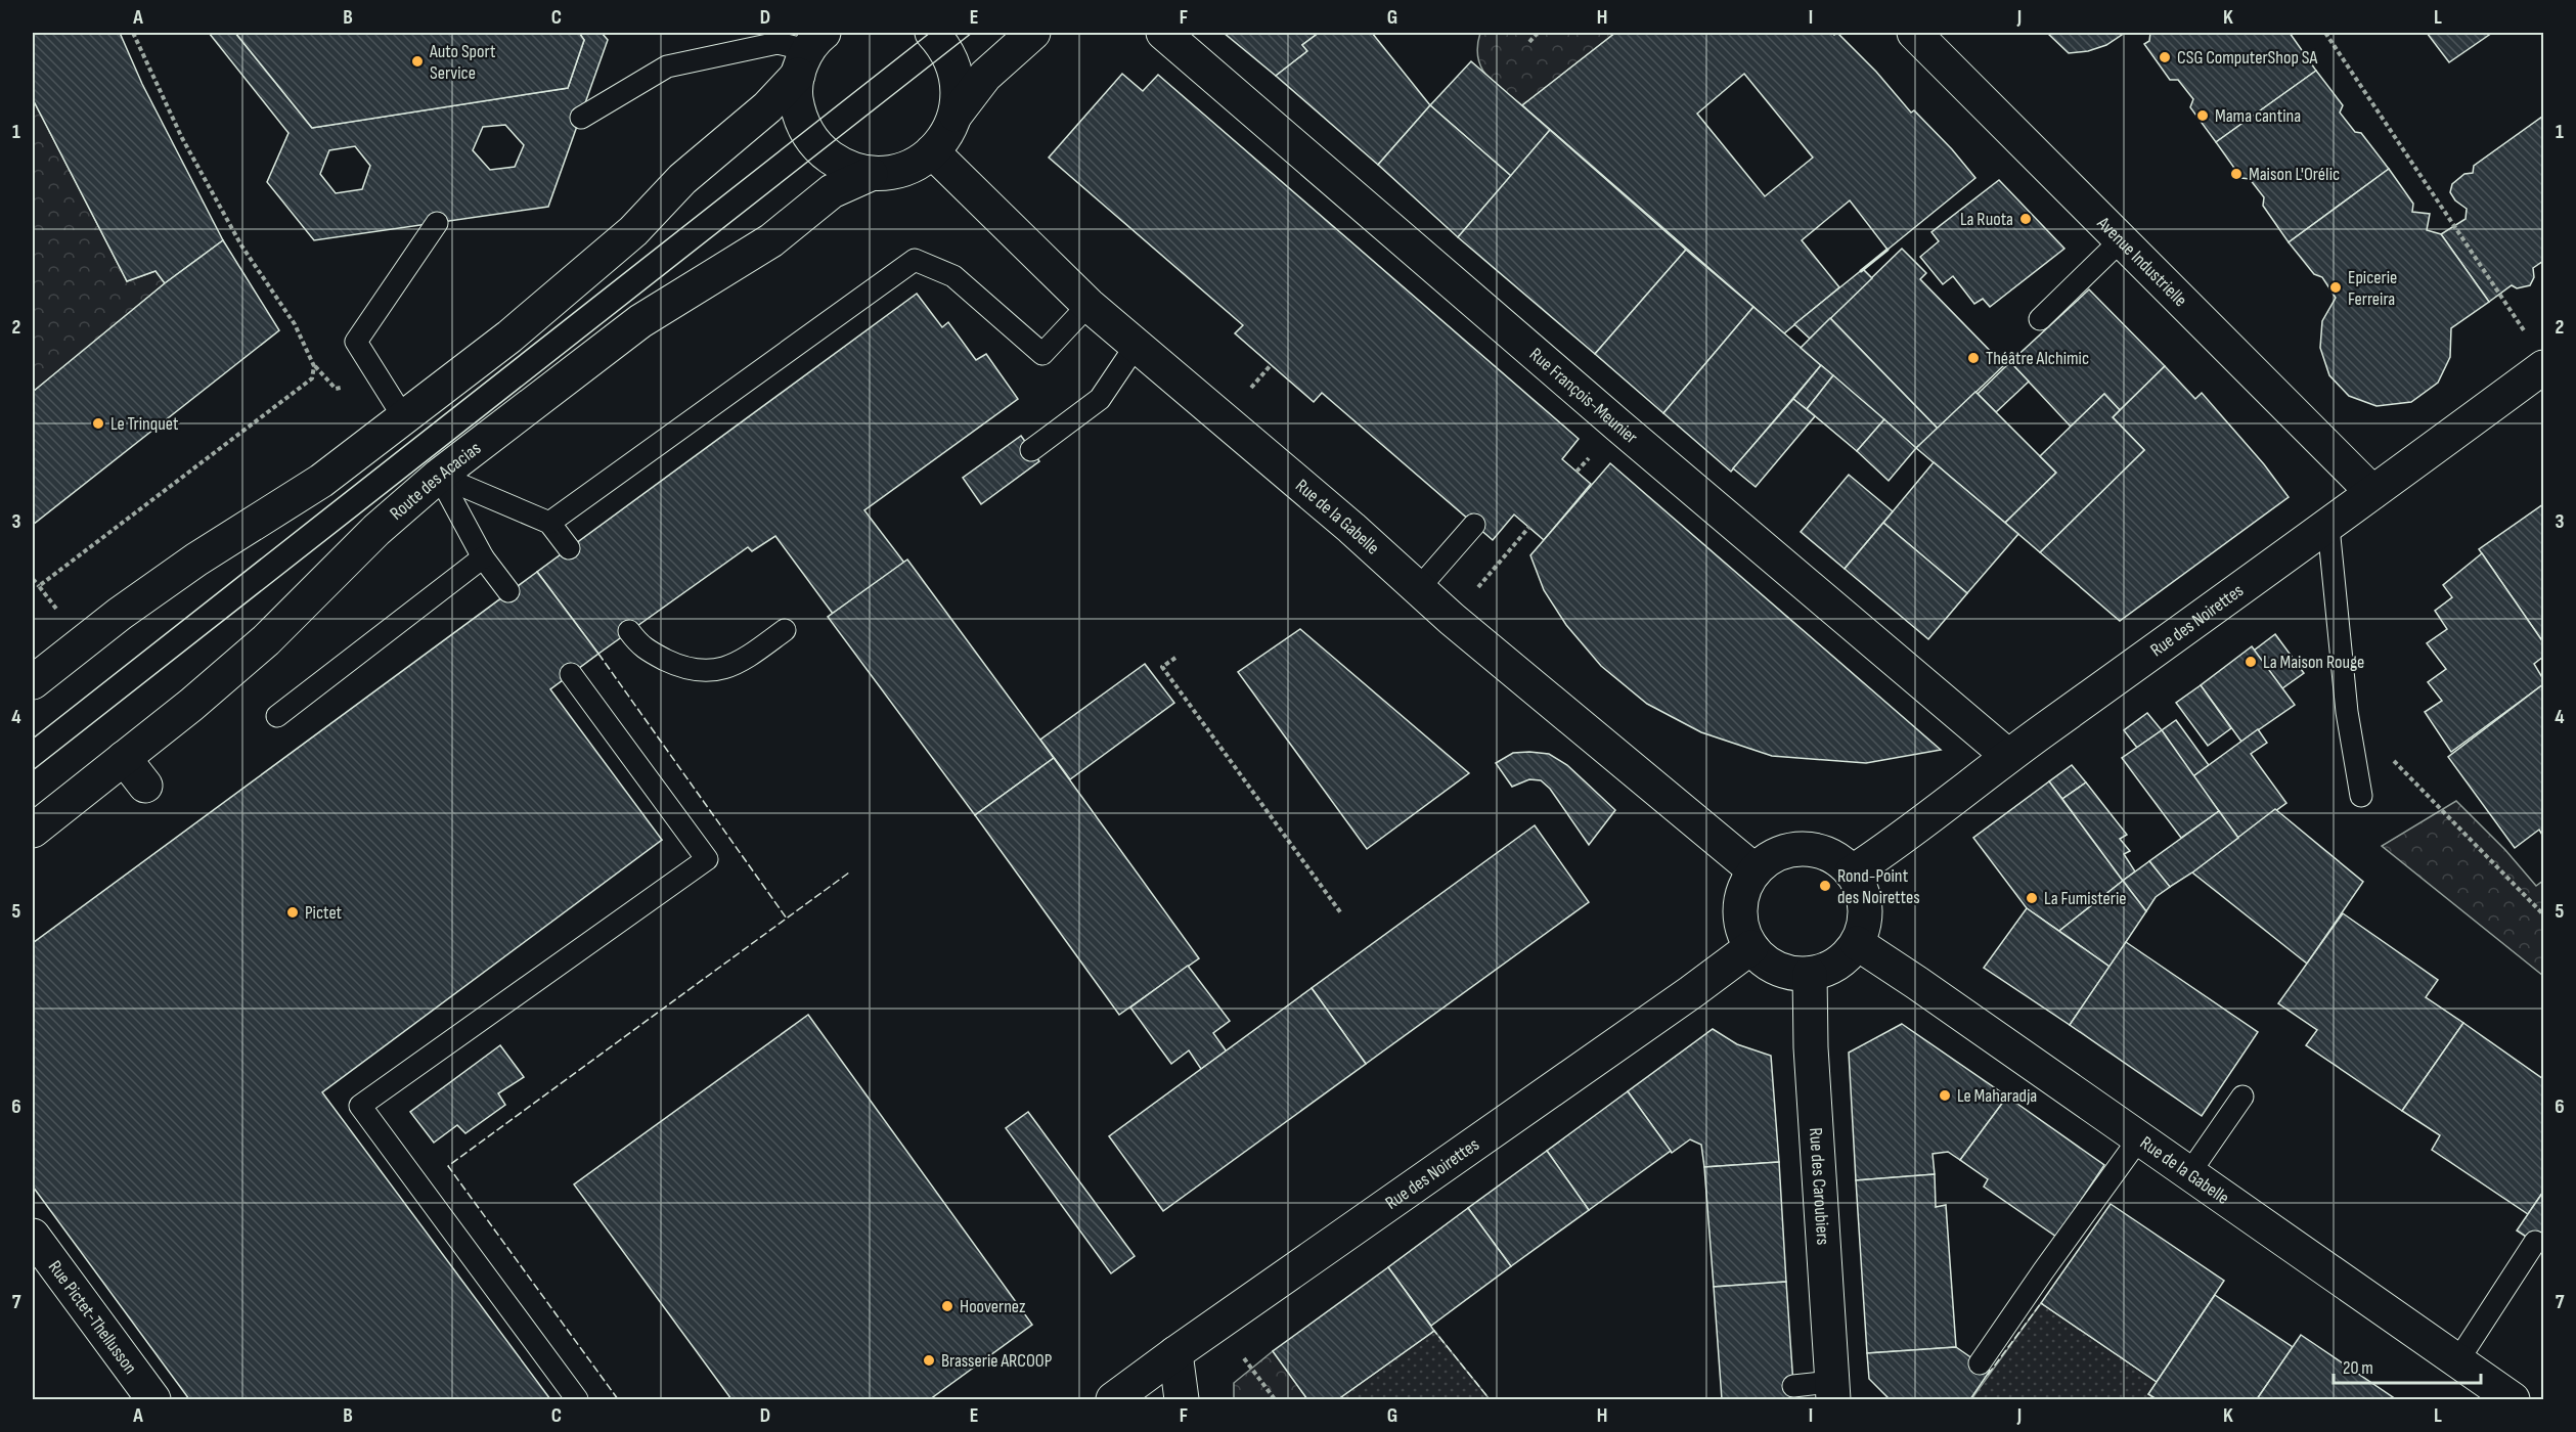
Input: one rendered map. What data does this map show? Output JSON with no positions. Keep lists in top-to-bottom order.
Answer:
{
  "streets": {
    "street": [
      "Avenue Industrielle",
      "Rue François-Meunier",
      "Route des Acacias",
      "Rue de la Gabelle",
      "Rue des Noirettes",
      "Rue des Caroubiers",
      "Rue Pictet-Thellusson"
    ]
  },
  "crossings": [
    ["Avenue Industrielle", "Rue des Noirettes"],
    ["Rue François-Meunier", "Rue des Noirettes"],
    ["Rue de la Gabelle", "Rue des Noirettes"],
    ["Rue de la Gabelle", "Rue des Caroubiers"],
    ["Rue des Noirettes", "Rue des Caroubiers"]
  ],
  "places": [
    "CSG ComputerShop SA",
    "Auto Sport Service",
    "Mama cantina",
    "Maison L'Orélic",
    "La Ruota",
    "Epicerie Ferreira",
    "Théâtre Alchimic",
    "Le Trinquet",
    "La Maison Rouge",
    "Rond-Point des Noirettes",
    "La Fumisterie",
    "Pictet",
    "Le Maharadja",
    "Hoovernez",
    "Brasserie ARCOOP"
  ],
  "scale_bar": "20 m",
  "grid": {
    "columns": [
      "A",
      "B",
      "C",
      "D",
      "E",
      "F",
      "G",
      "H",
      "I",
      "J",
      "K",
      "L"
    ],
    "rows": [
      "1",
      "2",
      "3",
      "4",
      "5",
      "6",
      "7"
    ]
  }
}
